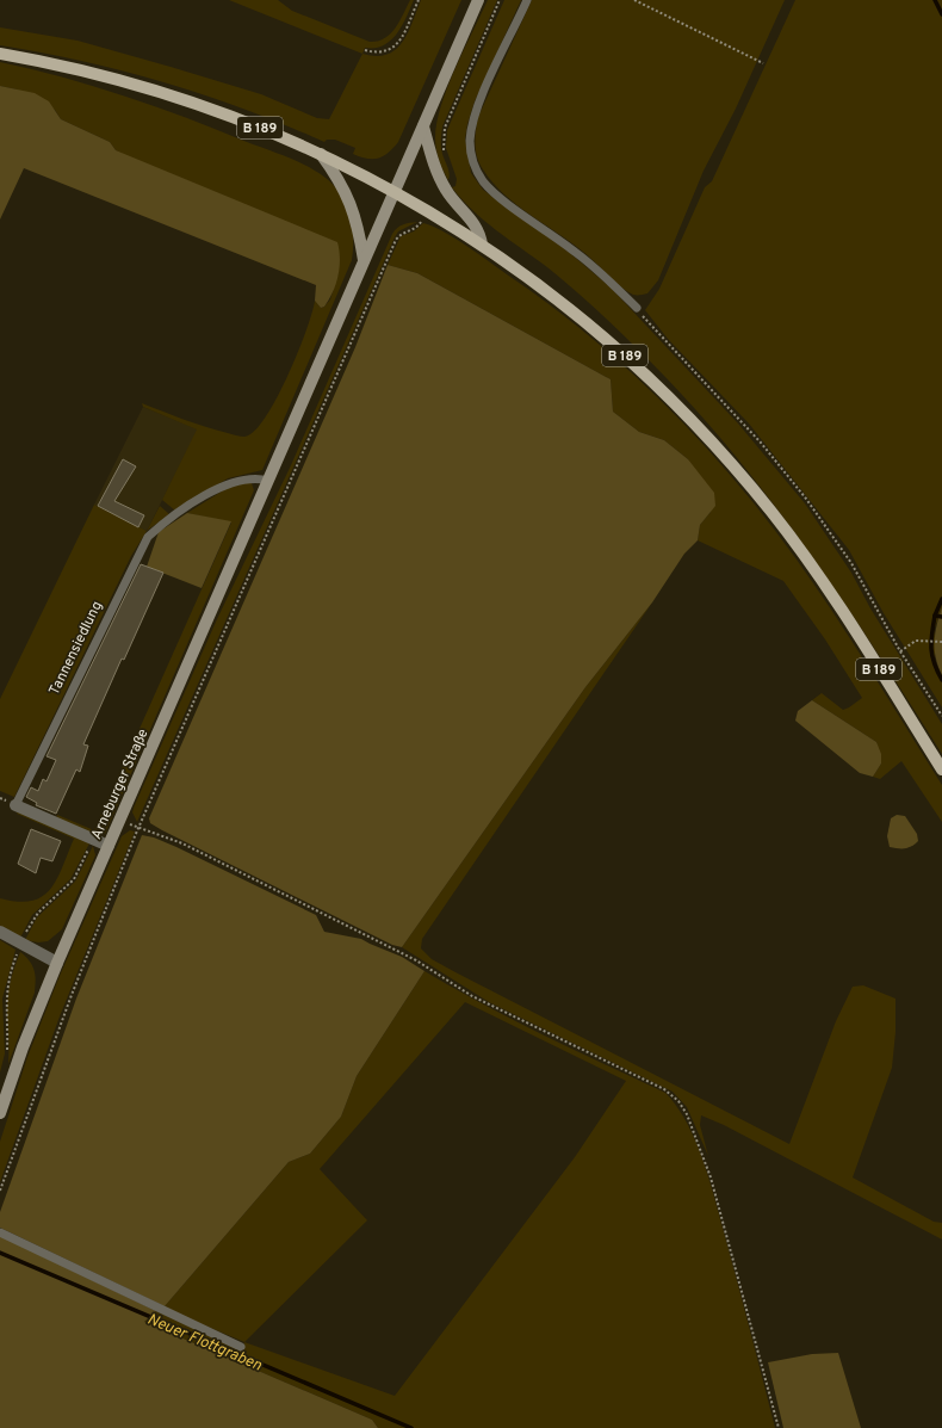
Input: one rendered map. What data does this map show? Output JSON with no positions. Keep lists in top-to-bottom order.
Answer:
{
  "streets": {
    "main road": ["B 189", "Arneburger Straße"],
    "street": ["Tannensiedlung"]
  },
  "crossings": [
    ["B 189", "Arneburger Straße"],
    ["Tannensiedlung", "Arneburger Straße"]
  ],
  "water": ["Neuer Flottgraben"]
}
